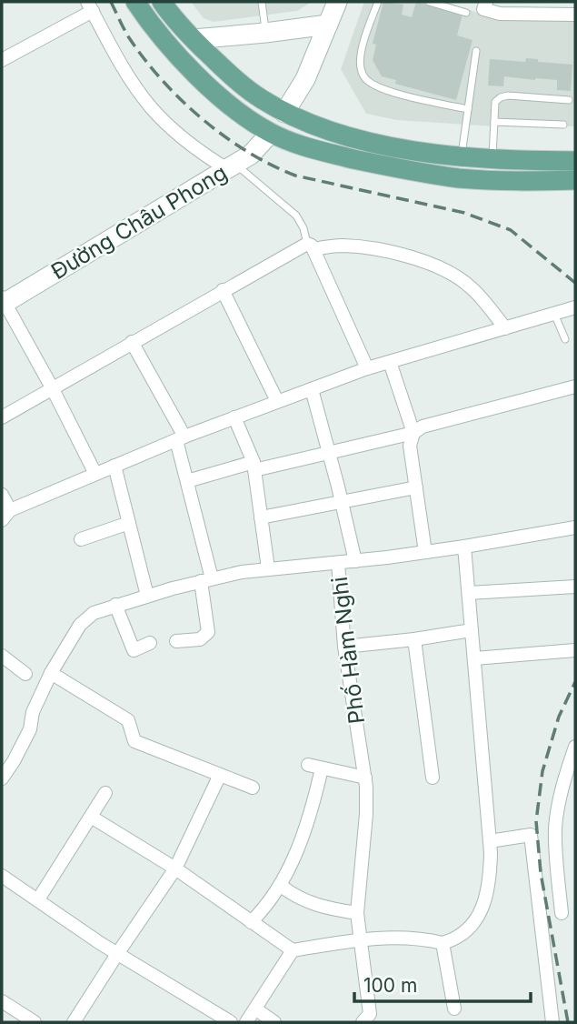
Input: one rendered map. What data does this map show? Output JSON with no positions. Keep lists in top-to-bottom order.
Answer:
{
  "streets": {
    "street": ["Đường Châu Phong", "Phố Hàm Nghi"]
  },
  "scale_bar": "100 m"
}
